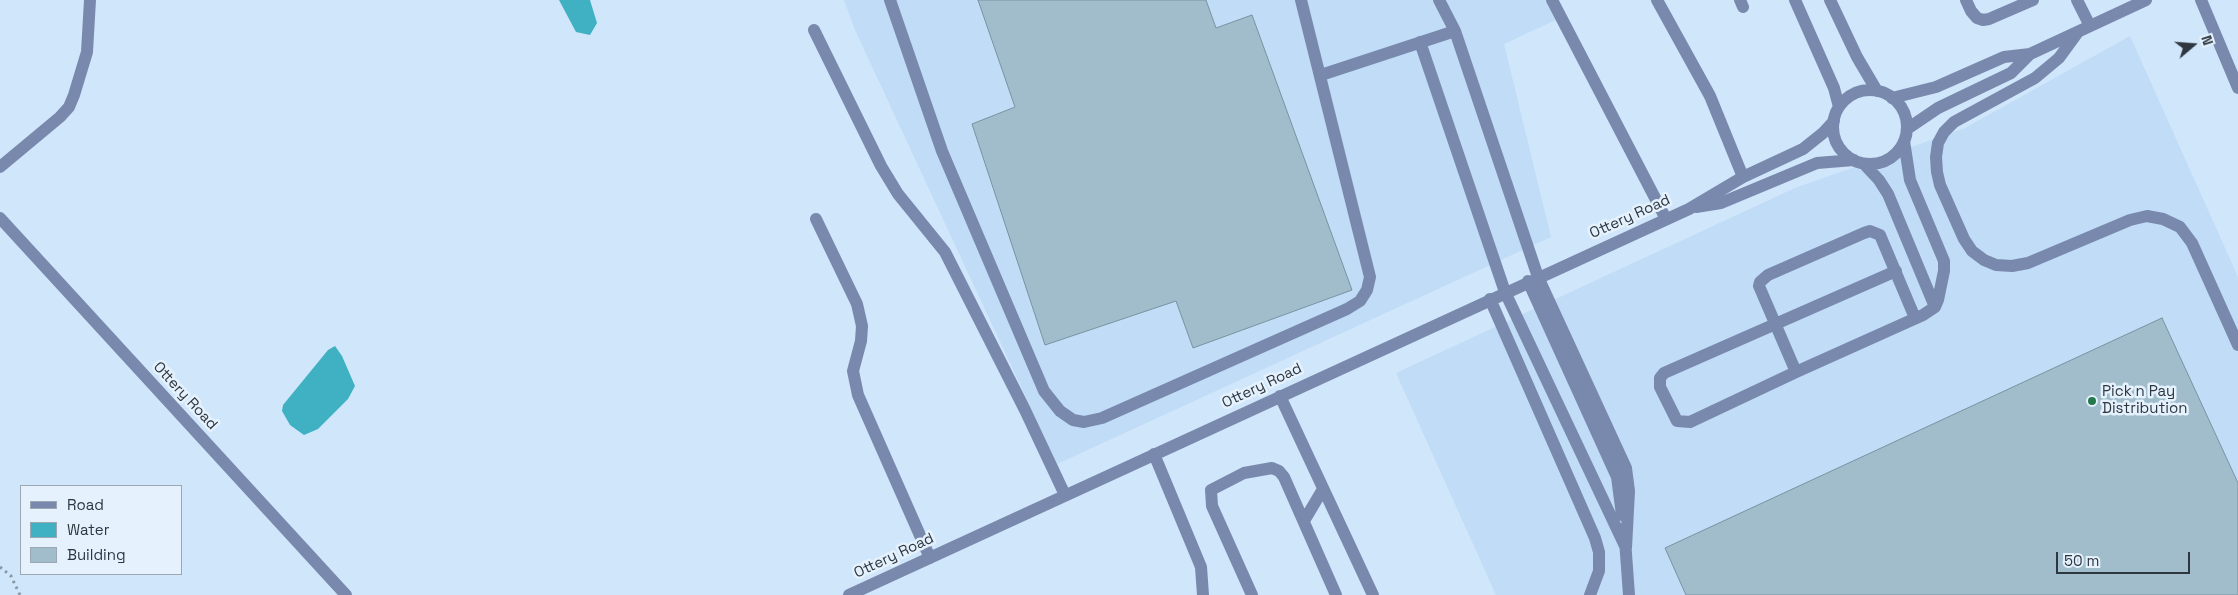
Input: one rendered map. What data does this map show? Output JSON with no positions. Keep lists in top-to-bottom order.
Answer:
{
  "streets": {
    "street": ["Ottery Road"]
  },
  "places": ["Pick n Pay Distribution"],
  "legend": ["Road", "Water", "Building"],
  "scale_bar": "50 m",
  "north": "right"
}
